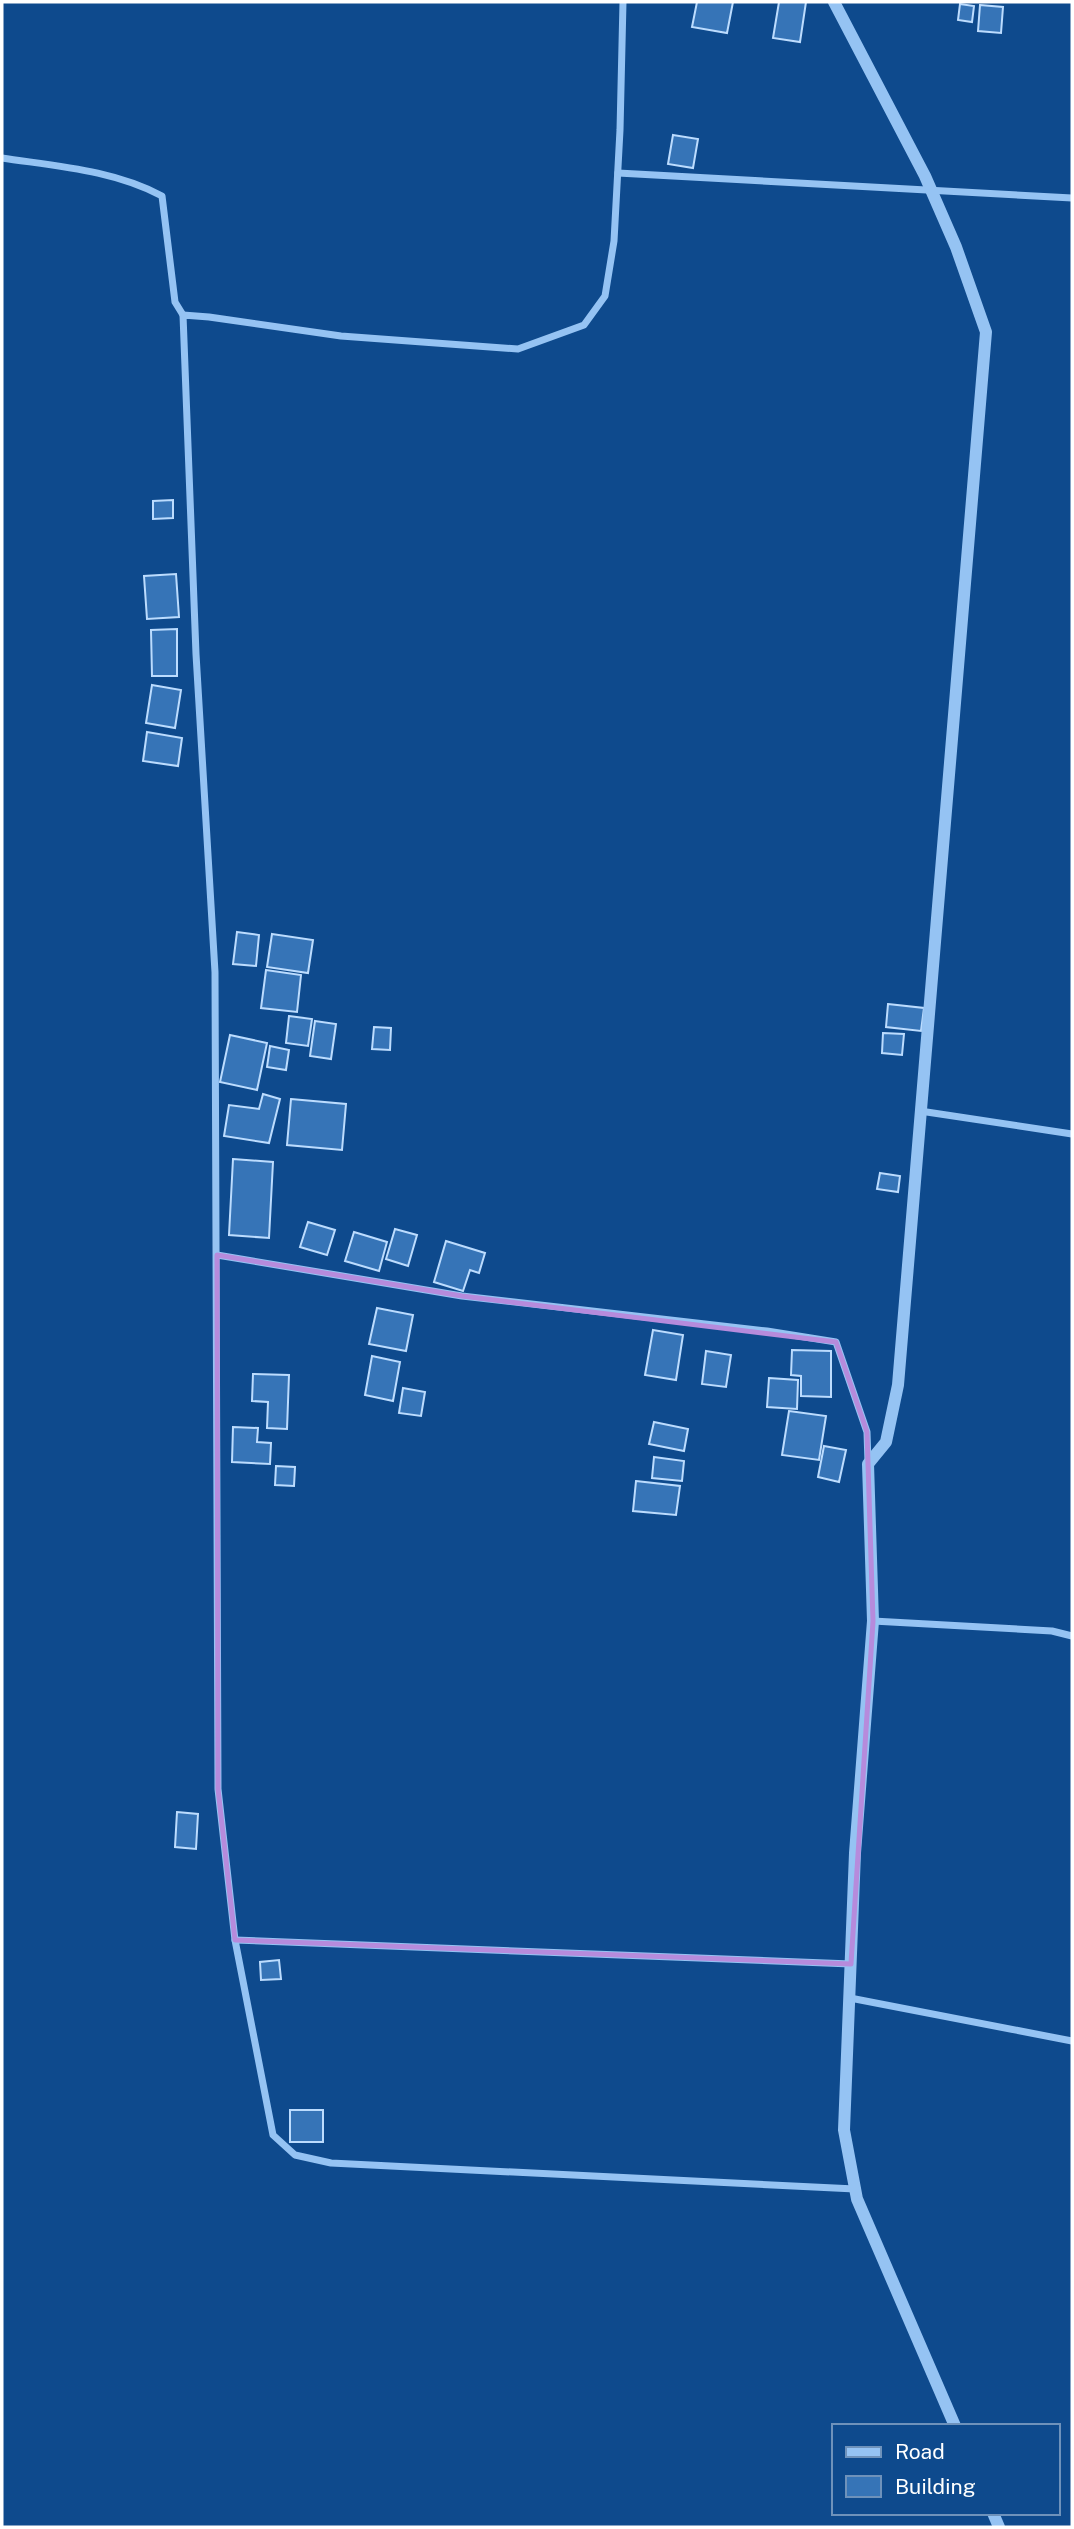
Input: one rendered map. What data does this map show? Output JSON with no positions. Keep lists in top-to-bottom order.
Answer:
{
  "legend": ["Road", "Building"]
}
